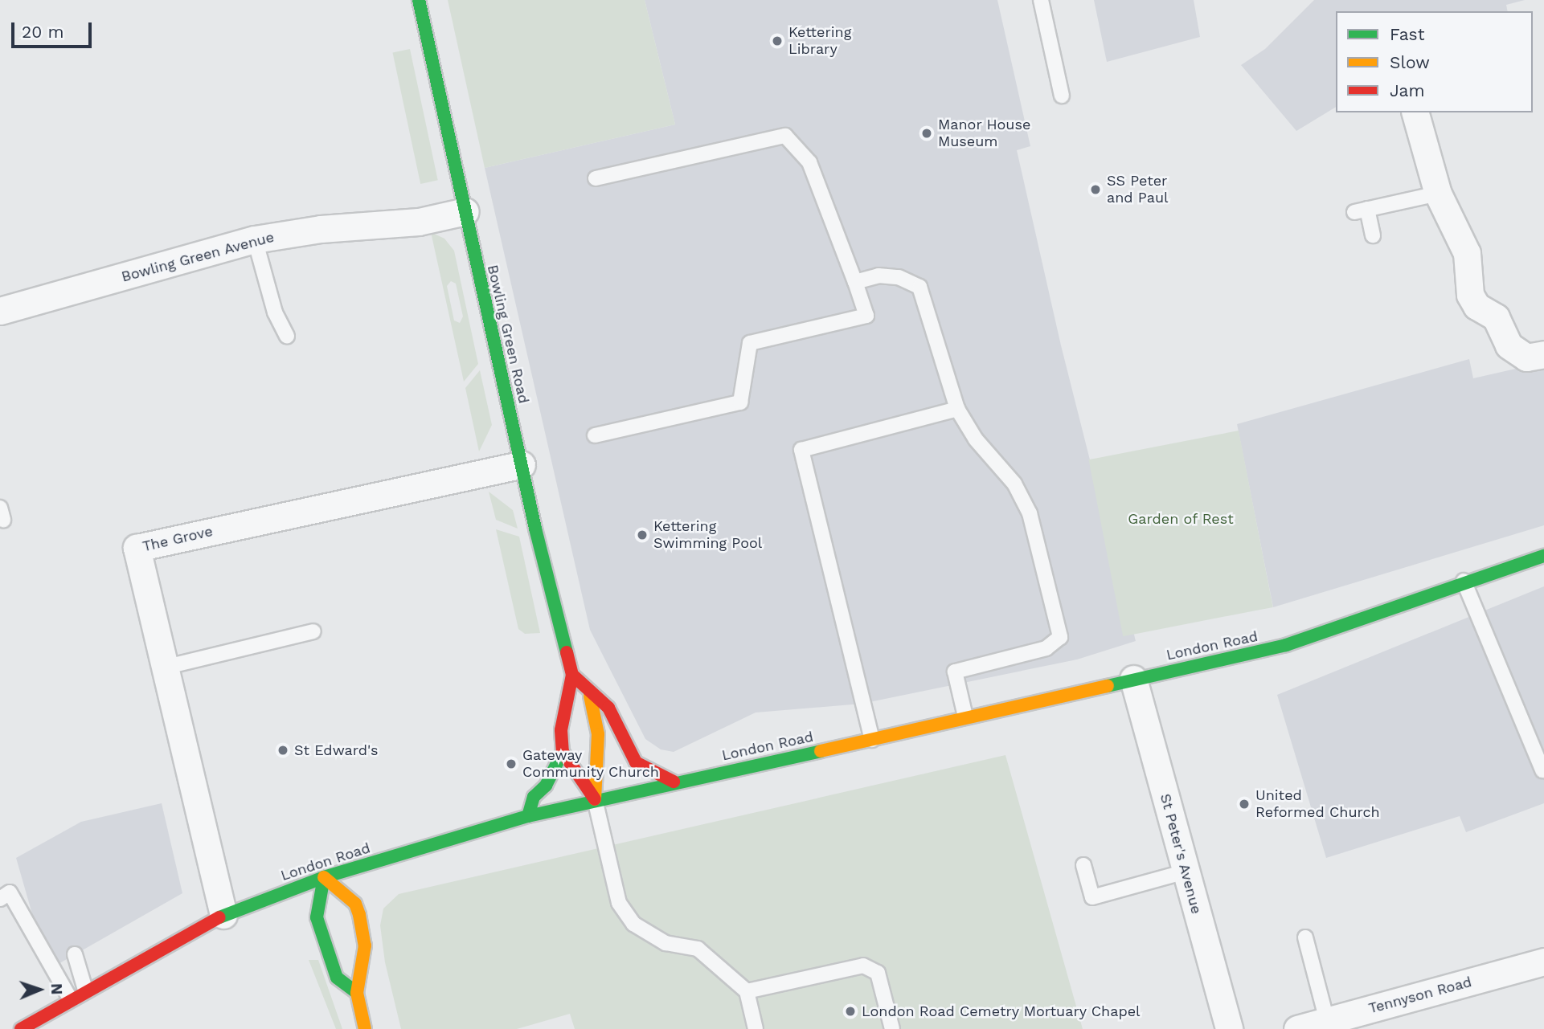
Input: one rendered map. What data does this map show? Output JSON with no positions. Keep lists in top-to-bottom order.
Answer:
{
  "streets": {
    "main road": ["Bowling Green Road", "London Road"],
    "street": [
      "Bowling Green Avenue",
      "The Grove",
      "St Peter's Avenue",
      "Tennyson Road"
    ]
  },
  "crossings": [
    ["Bowling Green Avenue", "Bowling Green Road"],
    ["Bowling Green Road", "The Grove"],
    ["The Grove", "London Road"],
    ["London Road", "St Peter's Avenue"]
  ],
  "parks": ["Garden of Rest"],
  "places": [
    "Kettering Library",
    "Manor House Museum",
    "SS Peter and Paul",
    "Kettering Swimming Pool",
    "St Edward's",
    "Gateway Community Church",
    "United Reformed Church",
    "London Road Cemetry Mortuary Chapel"
  ],
  "legend": ["Fast", "Slow", "Jam"],
  "scale_bar": "20 m",
  "north": "right"
}
